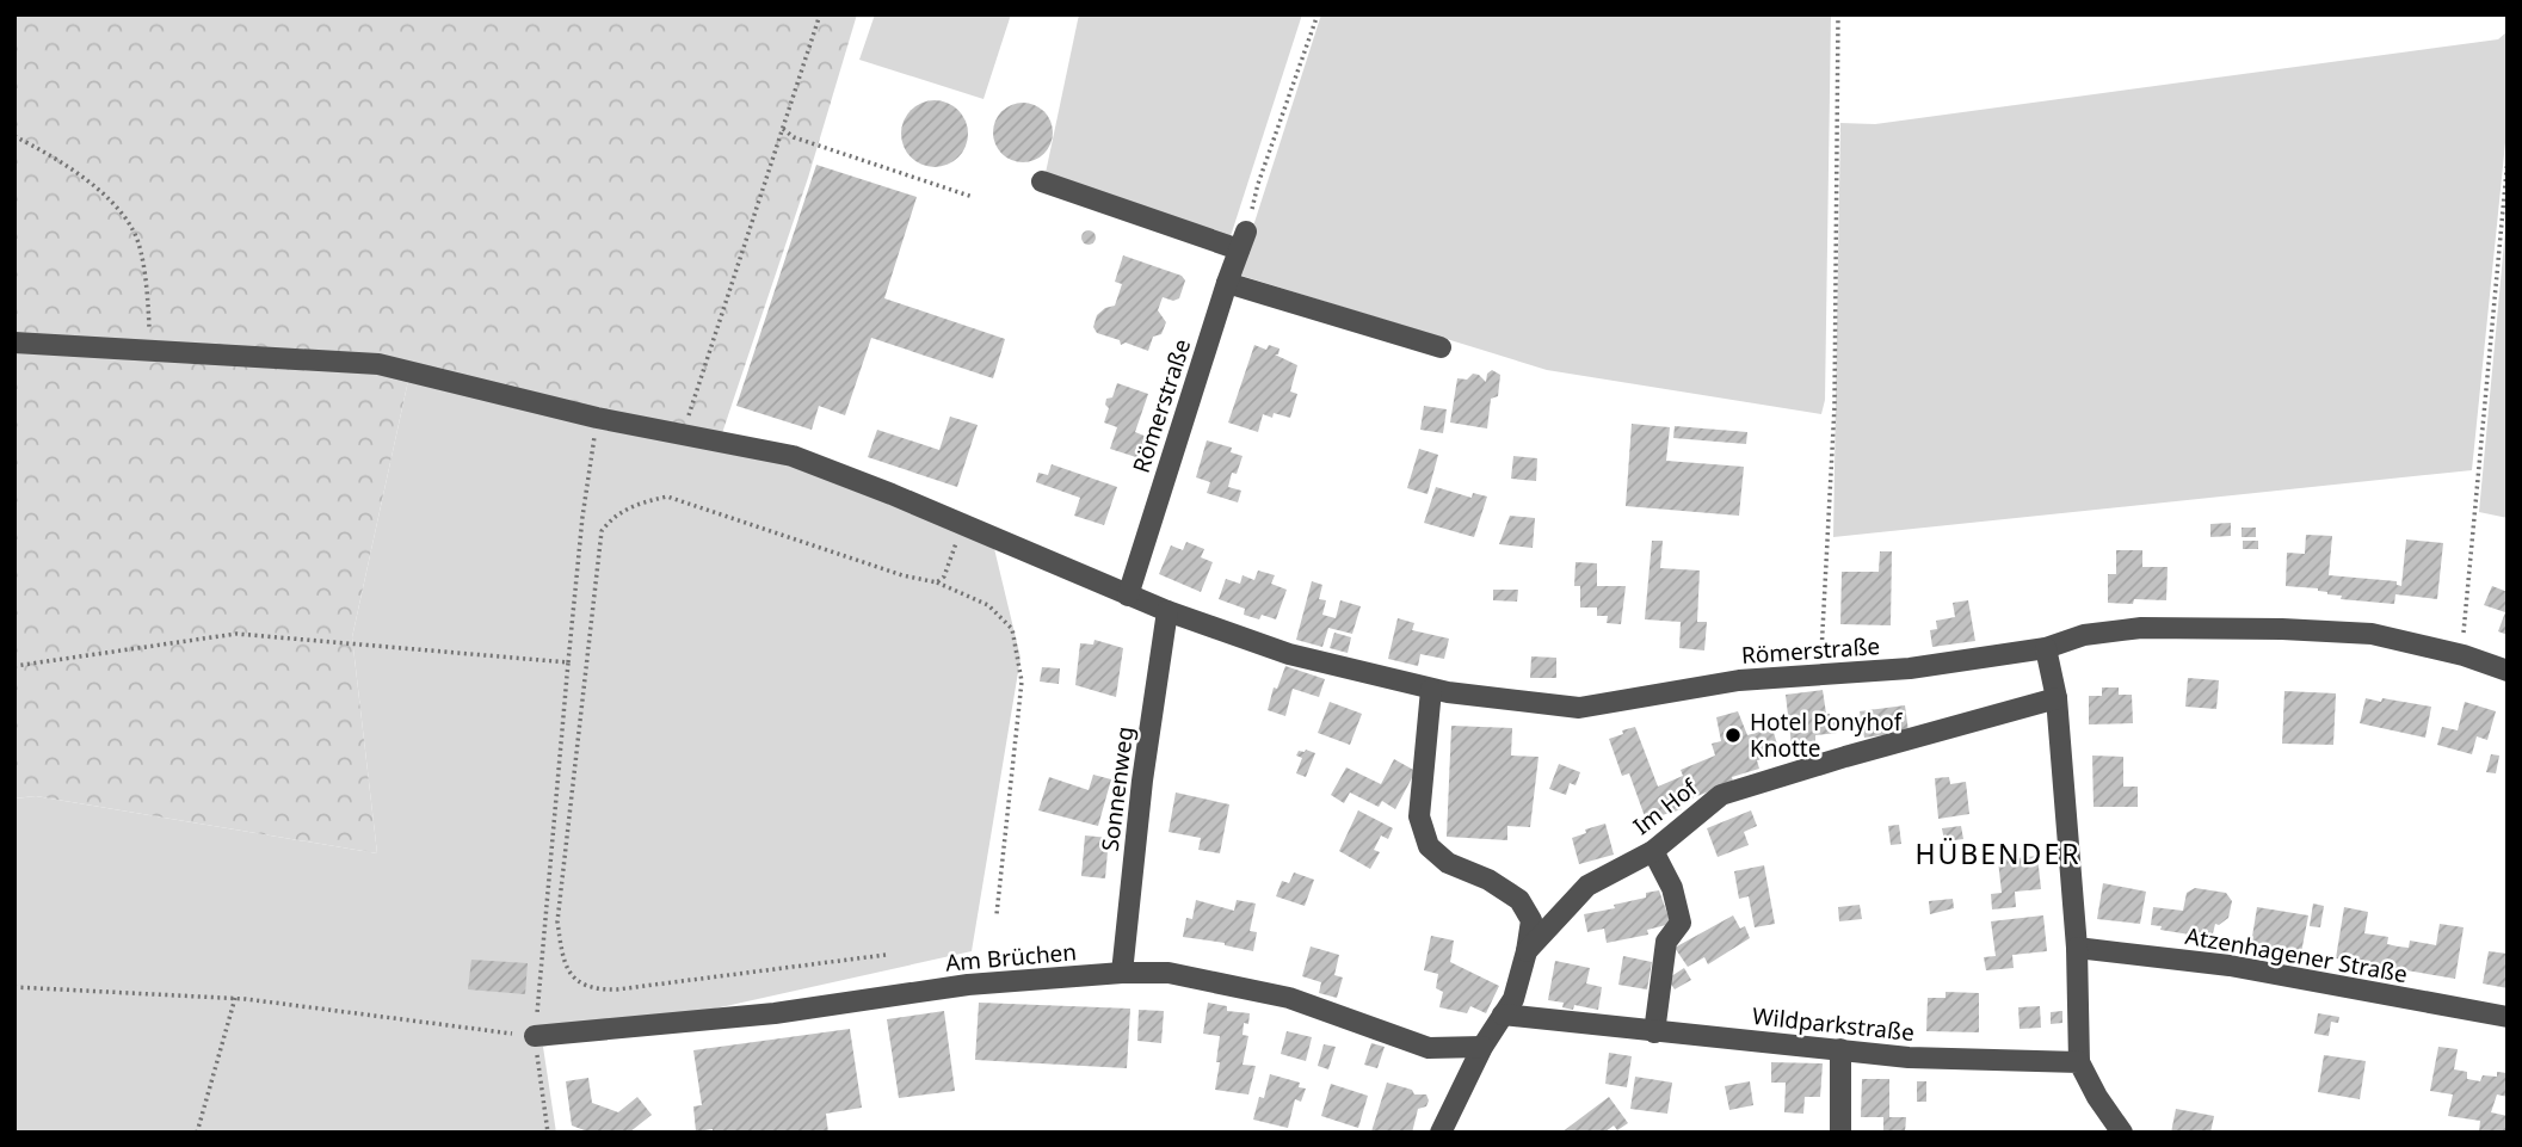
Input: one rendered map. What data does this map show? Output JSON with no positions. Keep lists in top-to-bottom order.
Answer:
{
  "streets": {
    "street": [
      "Römerstraße",
      "Sonnenweg",
      "Im Hof",
      "Atzenhagener Straße",
      "Am Brüchen",
      "Wildparkstraße"
    ]
  },
  "crossings": [
    ["Römerstraße", "Sonnenweg"],
    ["Sonnenweg", "Am Brüchen"]
  ],
  "districts": ["HÜBENDER"],
  "places": ["Hotel Ponyhof Knotte"]
}
